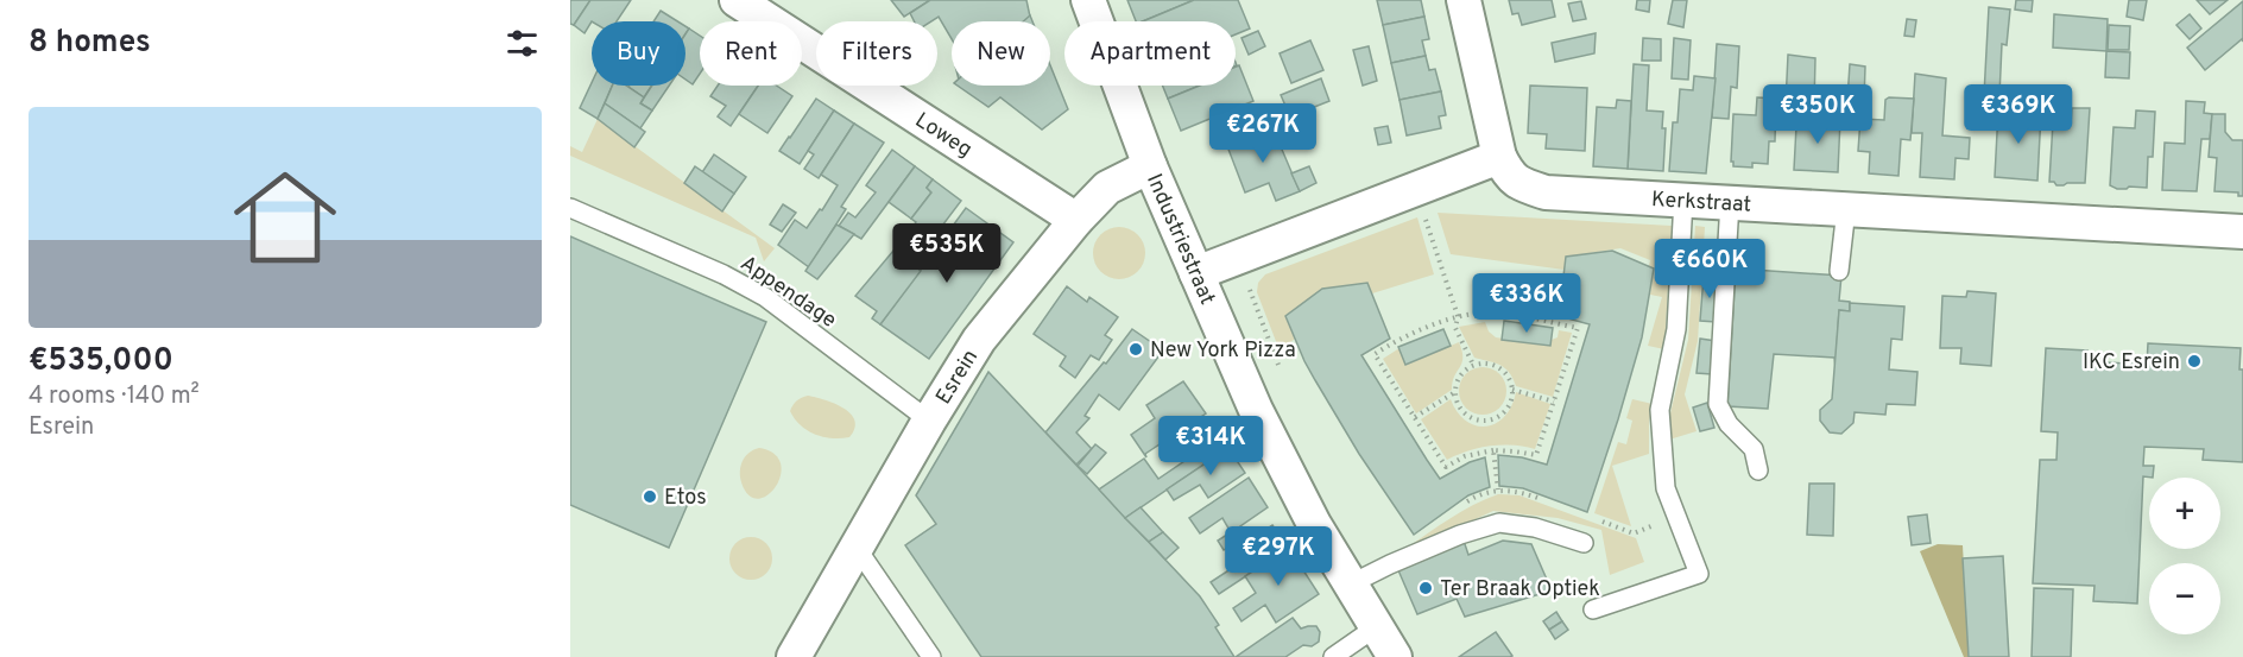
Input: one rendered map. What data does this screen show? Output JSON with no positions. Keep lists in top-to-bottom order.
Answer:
{
  "streets": {
    "street": [
      "Loweg",
      "Kerkstraat",
      "Industriestraat",
      "Esrein"
    ],
    "lane": ["Appendage"]
  },
  "crossings": [
    ["Loweg", "Esrein"],
    ["Appendage", "Esrein"]
  ],
  "places": [
    "New York Pizza",
    "IKC Esrein",
    "Etos",
    "Ter Braak Optiek"
  ],
  "page": {
    "heading": "8 homes",
    "chip": [
      "Buy",
      "Rent",
      "Filters",
      "New",
      "Apartment"
    ],
    "price": [
      "€350K",
      "€369K",
      "€267K",
      "€535K",
      "€660K",
      "€336K",
      "€314K",
      "€297K"
    ],
    "list": [
      {
        "name": "€535,000",
        "note": "4 rooms · 140 m² · Esrein"
      }
    ],
    "map_buttons": ["+", "−"]
  }
}
